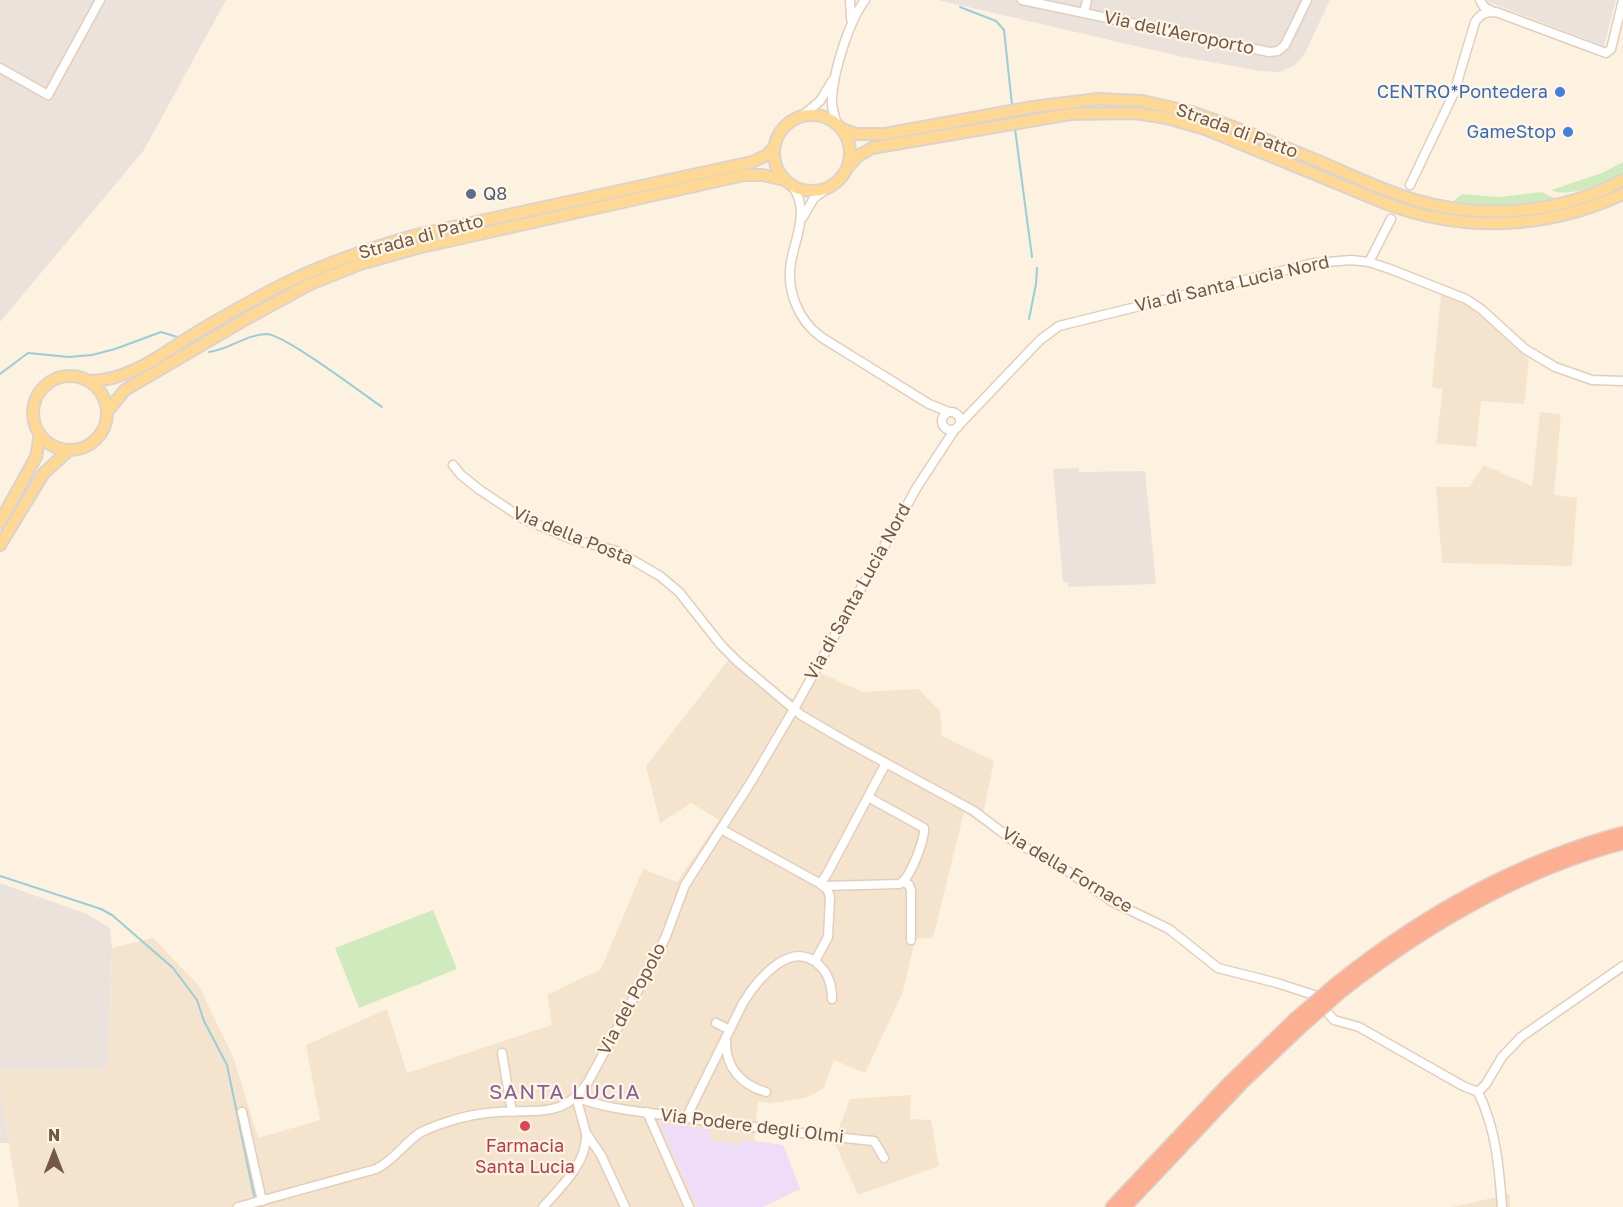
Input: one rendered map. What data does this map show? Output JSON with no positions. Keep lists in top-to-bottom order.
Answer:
{
  "streets": {
    "main road": ["Strada di Patto"],
    "street": [
      "Via dell'Aeroporto",
      "Via di Santa Lucia Nord",
      "Via della Posta",
      "Via della Fornace",
      "Via del Popolo",
      "Via Podere degli Olmi"
    ]
  },
  "crossings": [
    ["Via di Santa Lucia Nord", "Via della Posta"],
    ["Via di Santa Lucia Nord", "Via della Fornace"],
    ["Via di Santa Lucia Nord", "Via del Popolo"],
    ["Via della Posta", "Via della Fornace"],
    ["Via della Posta", "Via del Popolo"],
    ["Via della Fornace", "Via del Popolo"],
    ["Via del Popolo", "Via Podere degli Olmi"]
  ],
  "districts": ["SANTA LUCIA"],
  "places": [
    "CENTRO*Pontedera",
    "GameStop",
    "Q8",
    "Farmacia Santa Lucia"
  ],
  "north": "top"
}
